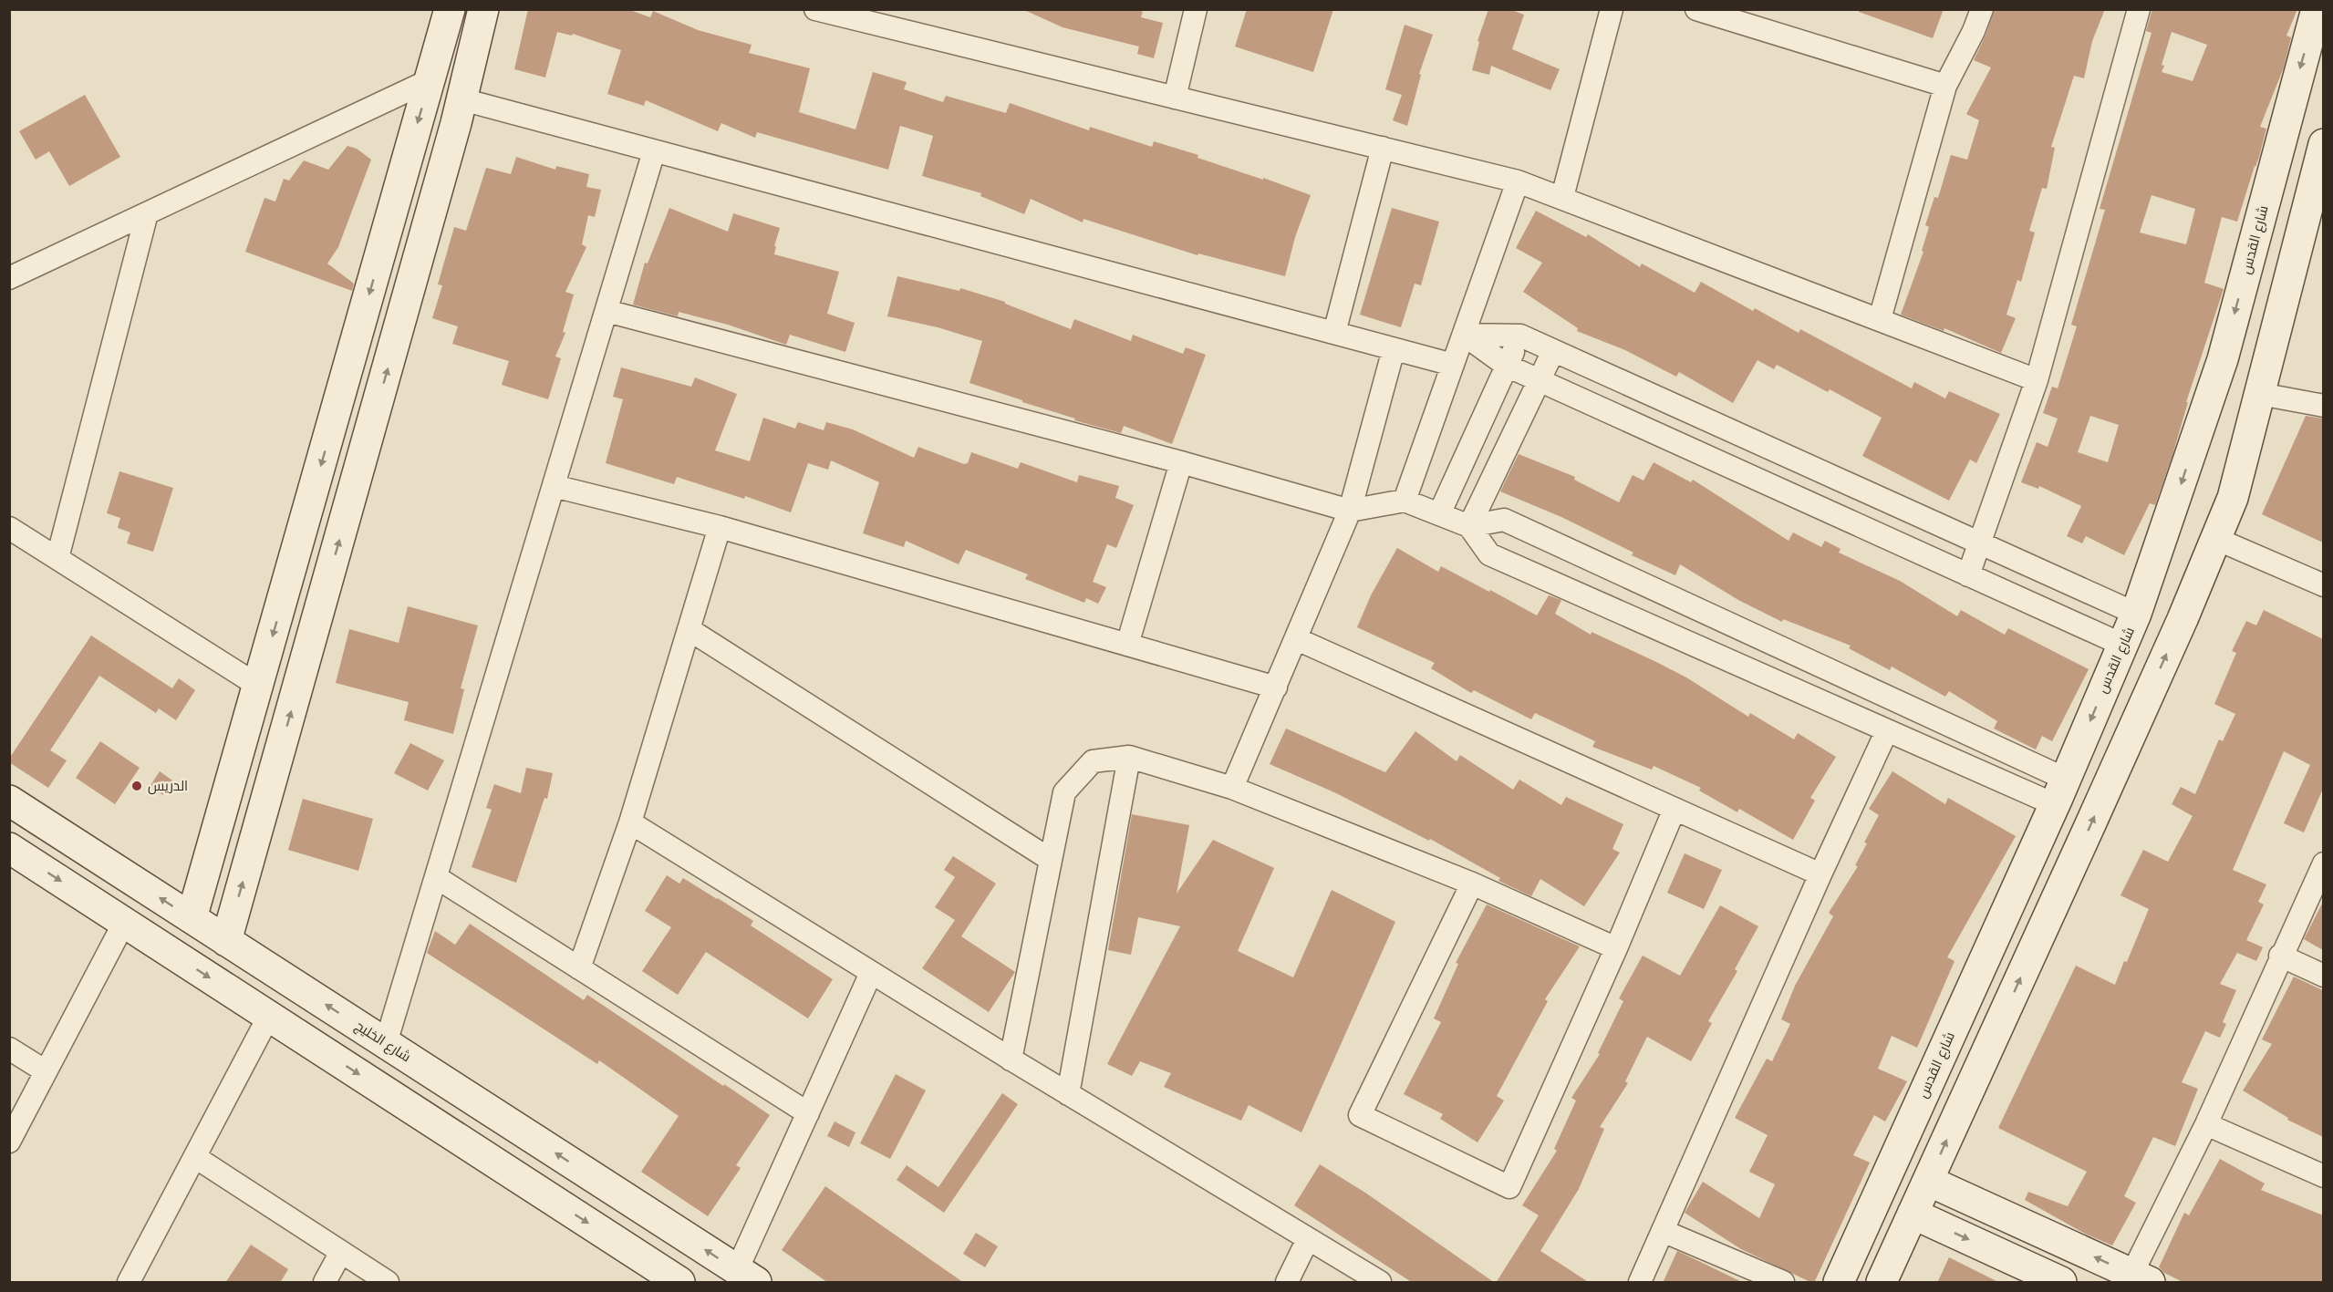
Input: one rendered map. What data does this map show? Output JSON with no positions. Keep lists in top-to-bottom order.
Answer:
{
  "streets": {
    "street": ["شارع القدس", "شارع الخليج"]
  },
  "places": ["الدريس"]
}
